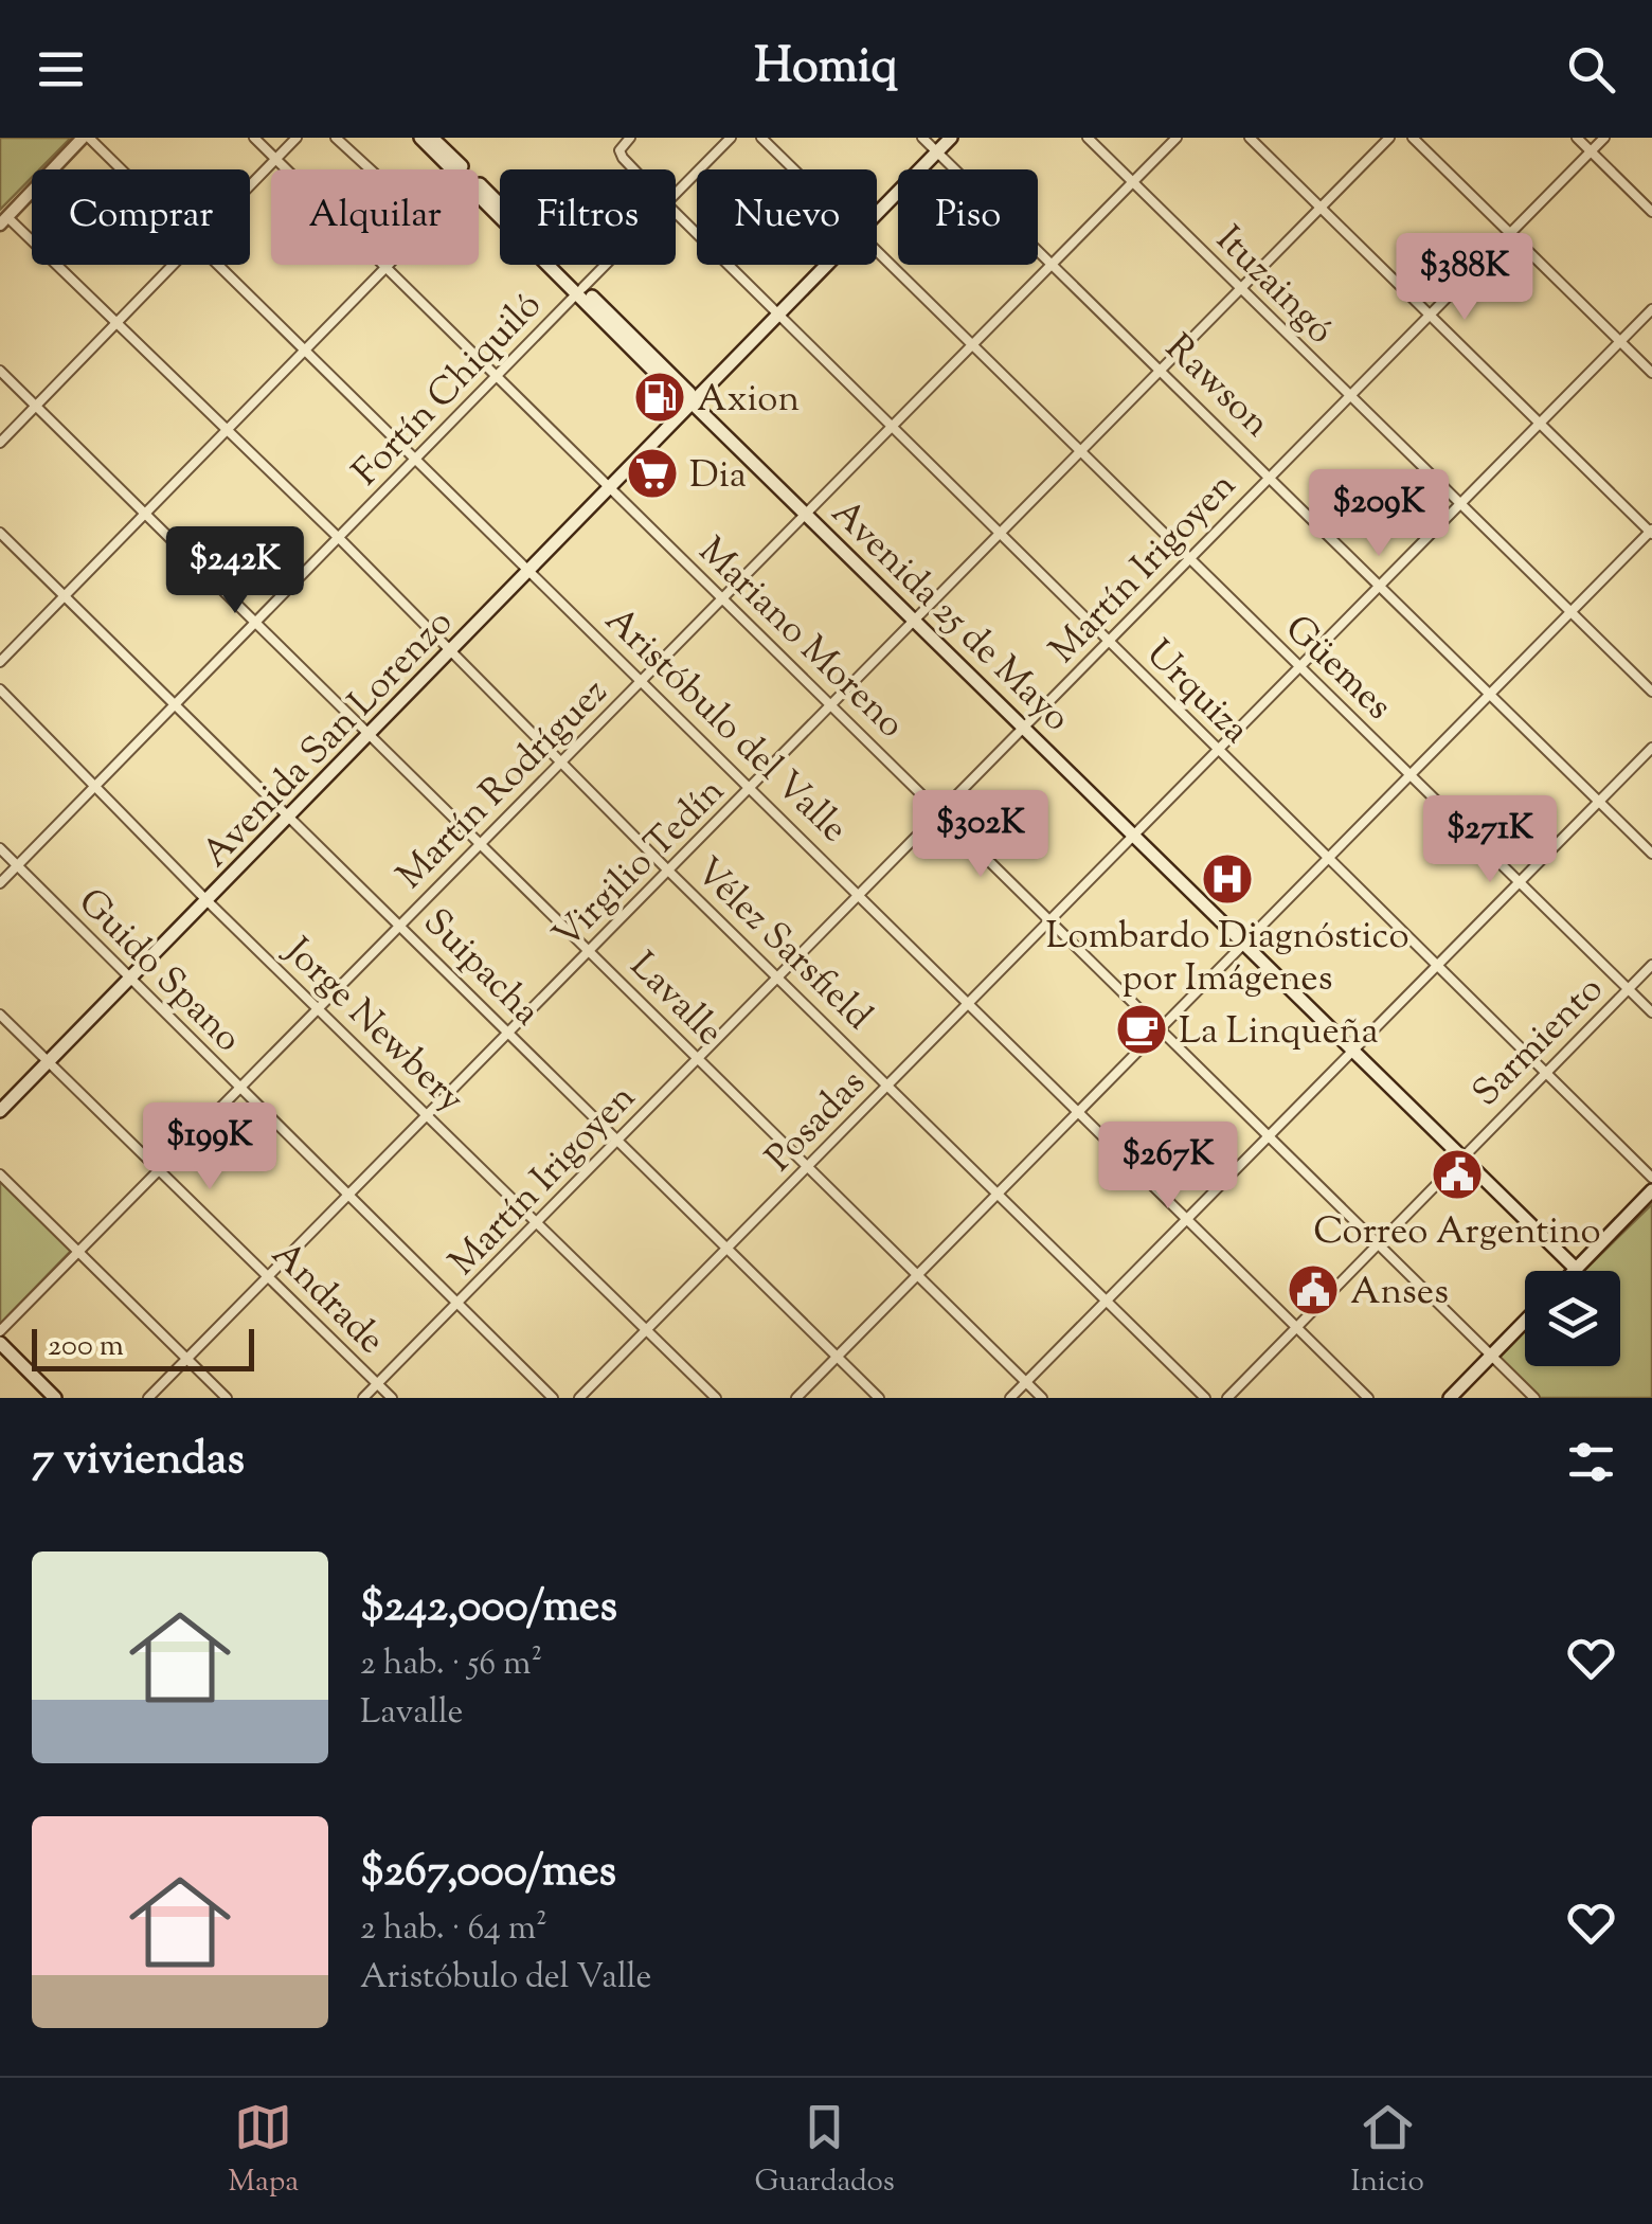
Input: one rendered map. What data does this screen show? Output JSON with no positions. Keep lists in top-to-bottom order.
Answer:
{
  "streets": {
    "main road": ["Avenida 25 de Mayo", "Avenida San Lorenzo"],
    "street": [
      "Ituzaingó",
      "Rawson",
      "Fortín Chiquiló",
      "Martín Irigoyen",
      "Mariano Moreno",
      "Güemes",
      "Urquiza",
      "Aristóbulo del Valle",
      "Martín Rodríguez",
      "Virgilio Tedín",
      "Vélez Sarsfield",
      "Suipacha",
      "Guido Spano",
      "Lavalle",
      "Jorge Newbery",
      "Sarmiento",
      "Posadas",
      "Andrade"
    ]
  },
  "crossings": [
    ["Ituzaingó", "Martín Irigoyen"],
    ["Ituzaingó", "Martín Rodríguez"],
    ["Ituzaingó", "Virgilio Tedín"],
    ["Ituzaingó", "Posadas"],
    ["Rawson", "Martín Irigoyen"],
    ["Rawson", "Avenida San Lorenzo"],
    ["Rawson", "Martín Rodríguez"],
    ["Rawson", "Virgilio Tedín"],
    ["Rawson", "Posadas"],
    ["Fortín Chiquiló", "Avenida 25 de Mayo"],
    ["Fortín Chiquiló", "Mariano Moreno"],
    ["Fortín Chiquiló", "Aristóbulo del Valle"],
    ["Fortín Chiquiló", "Vélez Sarsfield"],
    ["Fortín Chiquiló", "Suipacha"],
    ["Fortín Chiquiló", "Guido Spano"],
    ["Fortín Chiquiló", "Lavalle"],
    ["Fortín Chiquiló", "Jorge Newbery"],
    ["Martín Irigoyen", "Avenida 25 de Mayo"],
    ["Martín Irigoyen", "Mariano Moreno"],
    ["Martín Irigoyen", "Güemes"],
    ["Martín Irigoyen", "Urquiza"],
    ["Martín Irigoyen", "Aristóbulo del Valle"],
    ["Martín Irigoyen", "Vélez Sarsfield"],
    ["Martín Irigoyen", "Suipacha"],
    ["Martín Irigoyen", "Guido Spano"],
    ["Martín Irigoyen", "Lavalle"],
    ["Martín Irigoyen", "Jorge Newbery"],
    ["Martín Irigoyen", "Andrade"],
    ["Avenida 25 de Mayo", "Avenida San Lorenzo"],
    ["Avenida 25 de Mayo", "Martín Rodríguez"],
    ["Avenida 25 de Mayo", "Virgilio Tedín"],
    ["Avenida 25 de Mayo", "Sarmiento"],
    ["Avenida 25 de Mayo", "Posadas"],
    ["Mariano Moreno", "Avenida San Lorenzo"],
    ["Mariano Moreno", "Martín Rodríguez"],
    ["Mariano Moreno", "Virgilio Tedín"],
    ["Mariano Moreno", "Sarmiento"],
    ["Mariano Moreno", "Posadas"],
    ["Güemes", "Martín Rodríguez"],
    ["Güemes", "Virgilio Tedín"],
    ["Güemes", "Sarmiento"],
    ["Güemes", "Posadas"],
    ["Urquiza", "Avenida San Lorenzo"],
    ["Urquiza", "Martín Rodríguez"],
    ["Urquiza", "Virgilio Tedín"],
    ["Urquiza", "Sarmiento"],
    ["Urquiza", "Posadas"],
    ["Aristóbulo del Valle", "Avenida San Lorenzo"],
    ["Aristóbulo del Valle", "Martín Rodríguez"],
    ["Aristóbulo del Valle", "Virgilio Tedín"],
    ["Aristóbulo del Valle", "Sarmiento"],
    ["Aristóbulo del Valle", "Posadas"],
    ["Avenida San Lorenzo", "Vélez Sarsfield"],
    ["Avenida San Lorenzo", "Suipacha"],
    ["Avenida San Lorenzo", "Guido Spano"],
    ["Avenida San Lorenzo", "Lavalle"],
    ["Avenida San Lorenzo", "Jorge Newbery"],
    ["Avenida San Lorenzo", "Andrade"],
    ["Martín Rodríguez", "Vélez Sarsfield"],
    ["Martín Rodríguez", "Suipacha"],
    ["Martín Rodríguez", "Guido Spano"],
    ["Martín Rodríguez", "Lavalle"],
    ["Martín Rodríguez", "Jorge Newbery"],
    ["Martín Rodríguez", "Andrade"],
    ["Virgilio Tedín", "Vélez Sarsfield"],
    ["Virgilio Tedín", "Suipacha"],
    ["Virgilio Tedín", "Guido Spano"],
    ["Virgilio Tedín", "Lavalle"],
    ["Virgilio Tedín", "Jorge Newbery"],
    ["Virgilio Tedín", "Andrade"],
    ["Vélez Sarsfield", "Posadas"],
    ["Suipacha", "Posadas"],
    ["Lavalle", "Posadas"],
    ["Jorge Newbery", "Posadas"]
  ],
  "places": {
    "fuel station": ["Axion"],
    "supermarket": ["Dia"],
    "hospital": ["Lombardo Diagnóstico por Imágenes"],
    "cafe": ["La Linqueña"],
    "public building": ["Correo Argentino", "Anses"]
  },
  "scale_bar": "200 m",
  "page": {
    "header": "Homiq",
    "chip": [
      "Comprar",
      "Alquilar",
      "Filtros",
      "Nuevo",
      "Piso"
    ],
    "price": [
      "$388K",
      "$209K",
      "$242K",
      "$302K",
      "$271K",
      "$199K",
      "$267K"
    ],
    "scale": "200 m",
    "heading": "7 viviendas",
    "list": [
      {
        "name": "$242,000/mes",
        "note": "2 hab. · 56 m² · Lavalle"
      },
      {
        "name": "$267,000/mes",
        "note": "2 hab. · 64 m² · Aristóbulo del Valle"
      }
    ],
    "tabs": ["Mapa", "Guardados", "Inicio"]
  }
}
